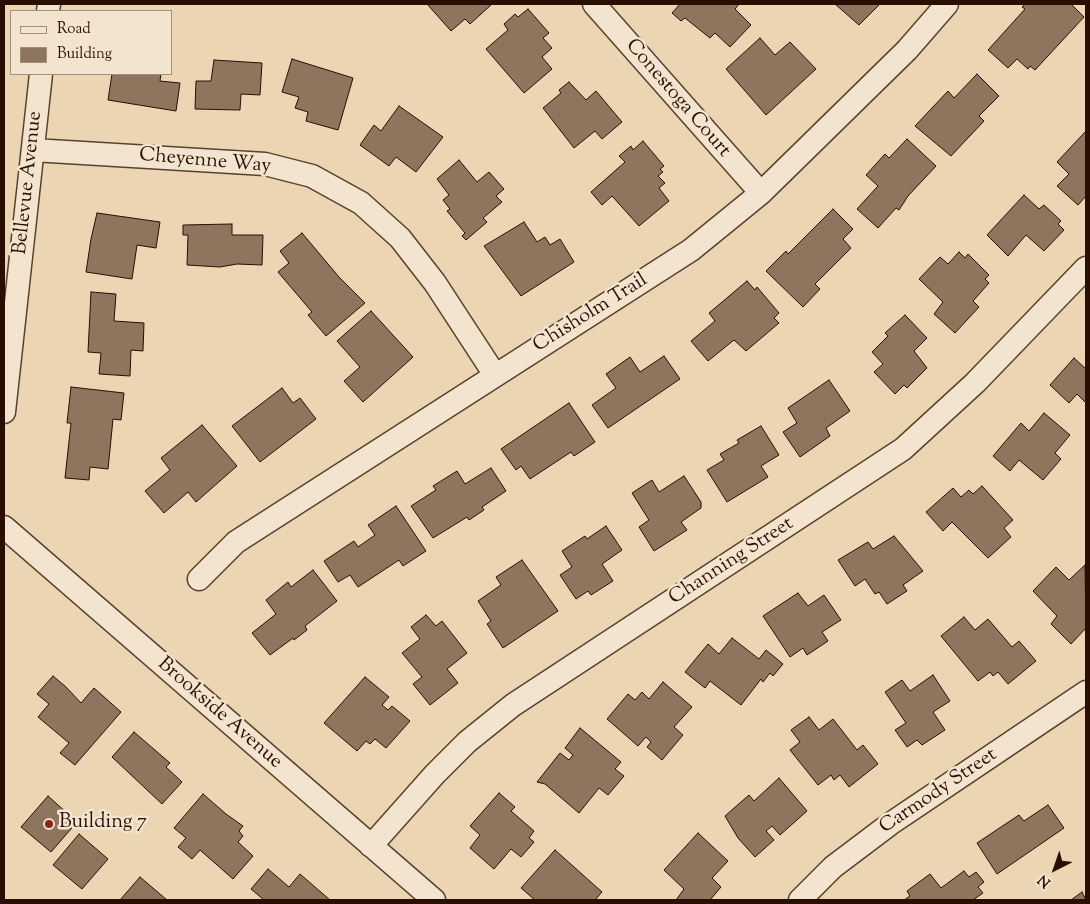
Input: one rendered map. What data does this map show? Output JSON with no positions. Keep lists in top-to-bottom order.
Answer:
{
  "streets": {
    "street": [
      "Conestoga Court",
      "Cheyenne Way",
      "Bellevue Avenue",
      "Chisholm Trail",
      "Channing Street",
      "Brookside Avenue",
      "Carmody Street"
    ]
  },
  "crossings": [
    ["Conestoga Court", "Chisholm Trail"],
    ["Cheyenne Way", "Bellevue Avenue"],
    ["Cheyenne Way", "Chisholm Trail"],
    ["Channing Street", "Brookside Avenue"]
  ],
  "places": ["Building 7"],
  "legend": ["Road", "Building"],
  "north": "bottom left"
}
